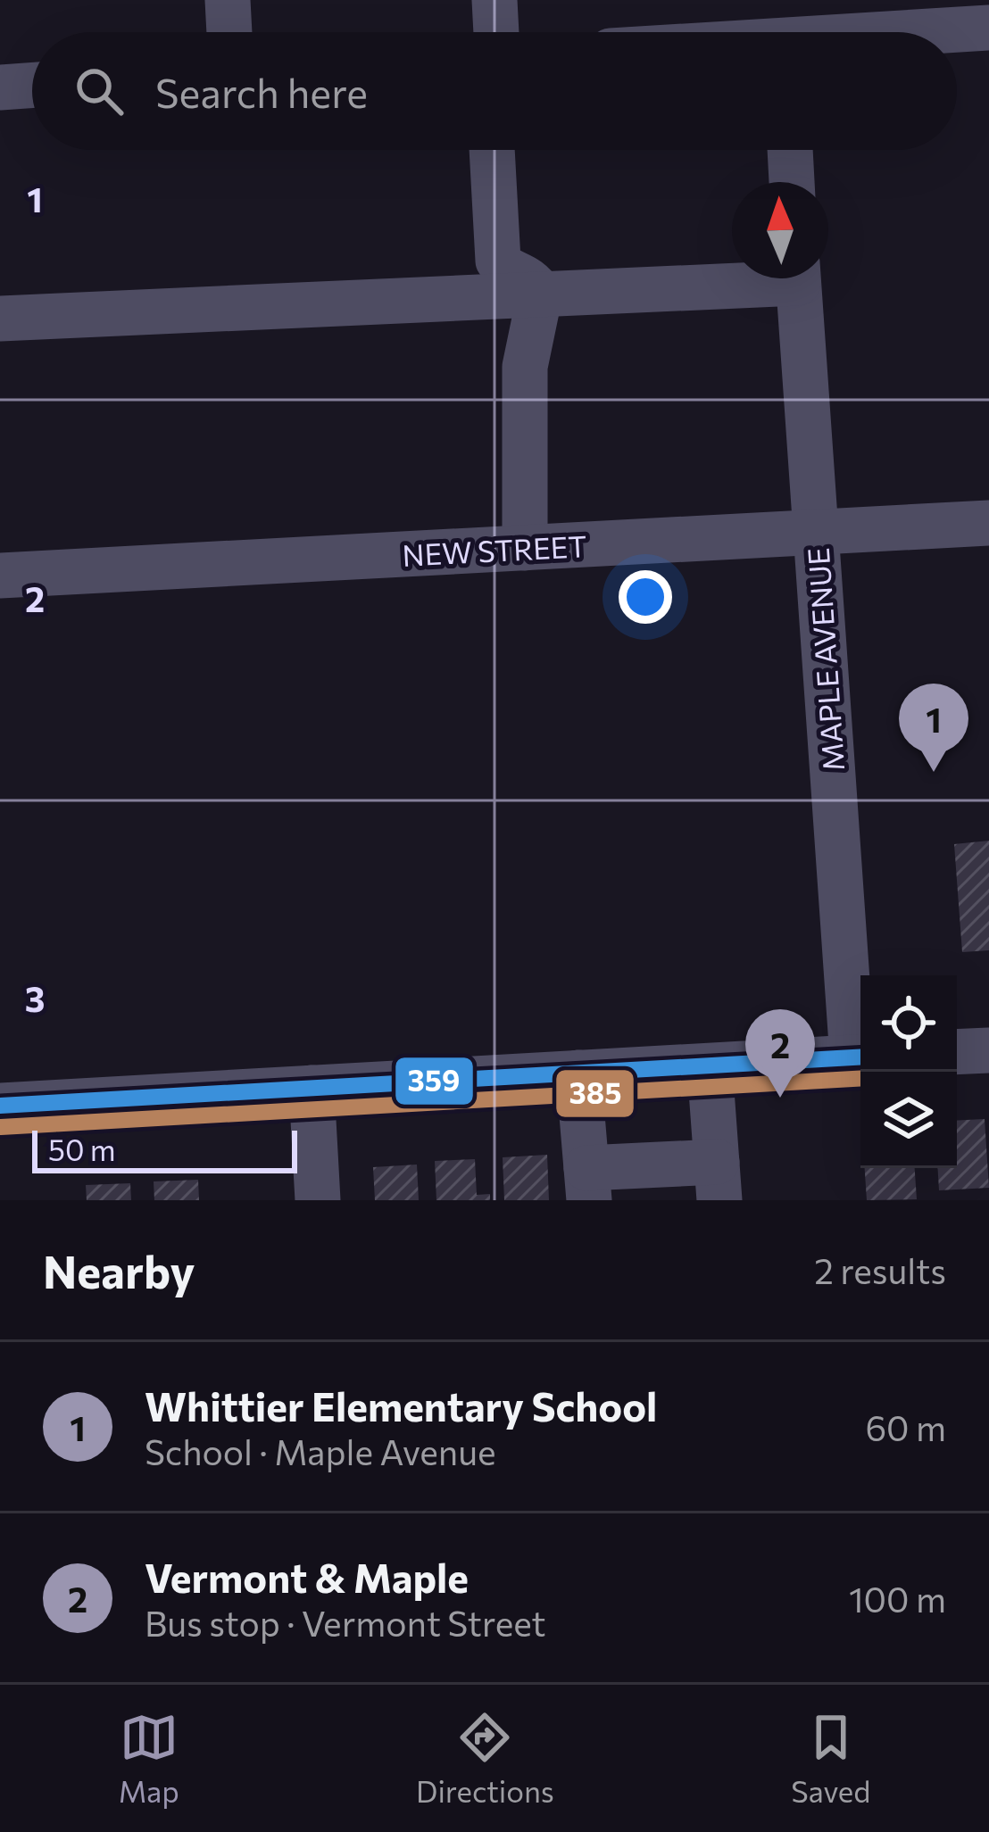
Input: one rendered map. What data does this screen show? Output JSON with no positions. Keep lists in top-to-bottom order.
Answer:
{
  "streets": {
    "street": ["NEW STREET", "MAPLE AVENUE"]
  },
  "crossings": [
    ["NEW STREET", "MAPLE AVENUE"]
  ],
  "lines": ["transit line 359", "transit line 385"],
  "scale_bar": "50 m",
  "north": "top",
  "page": {
    "search": "Search here",
    "pins": ["1", "2"],
    "scale": "50 m",
    "heading": ["Nearby", "2 results"],
    "list": [
      {
        "mark": "1",
        "name": "Whittier Elementary School",
        "note": "School · Maple Avenue",
        "value": "60 m"
      },
      {
        "mark": "2",
        "name": "Vermont & Maple",
        "note": "Bus stop · Vermont Street",
        "value": "100 m"
      }
    ],
    "nav": ["Map", "Directions", "Saved"]
  },
  "grid": {
    "rows": ["1", "2", "3"]
  }
}
